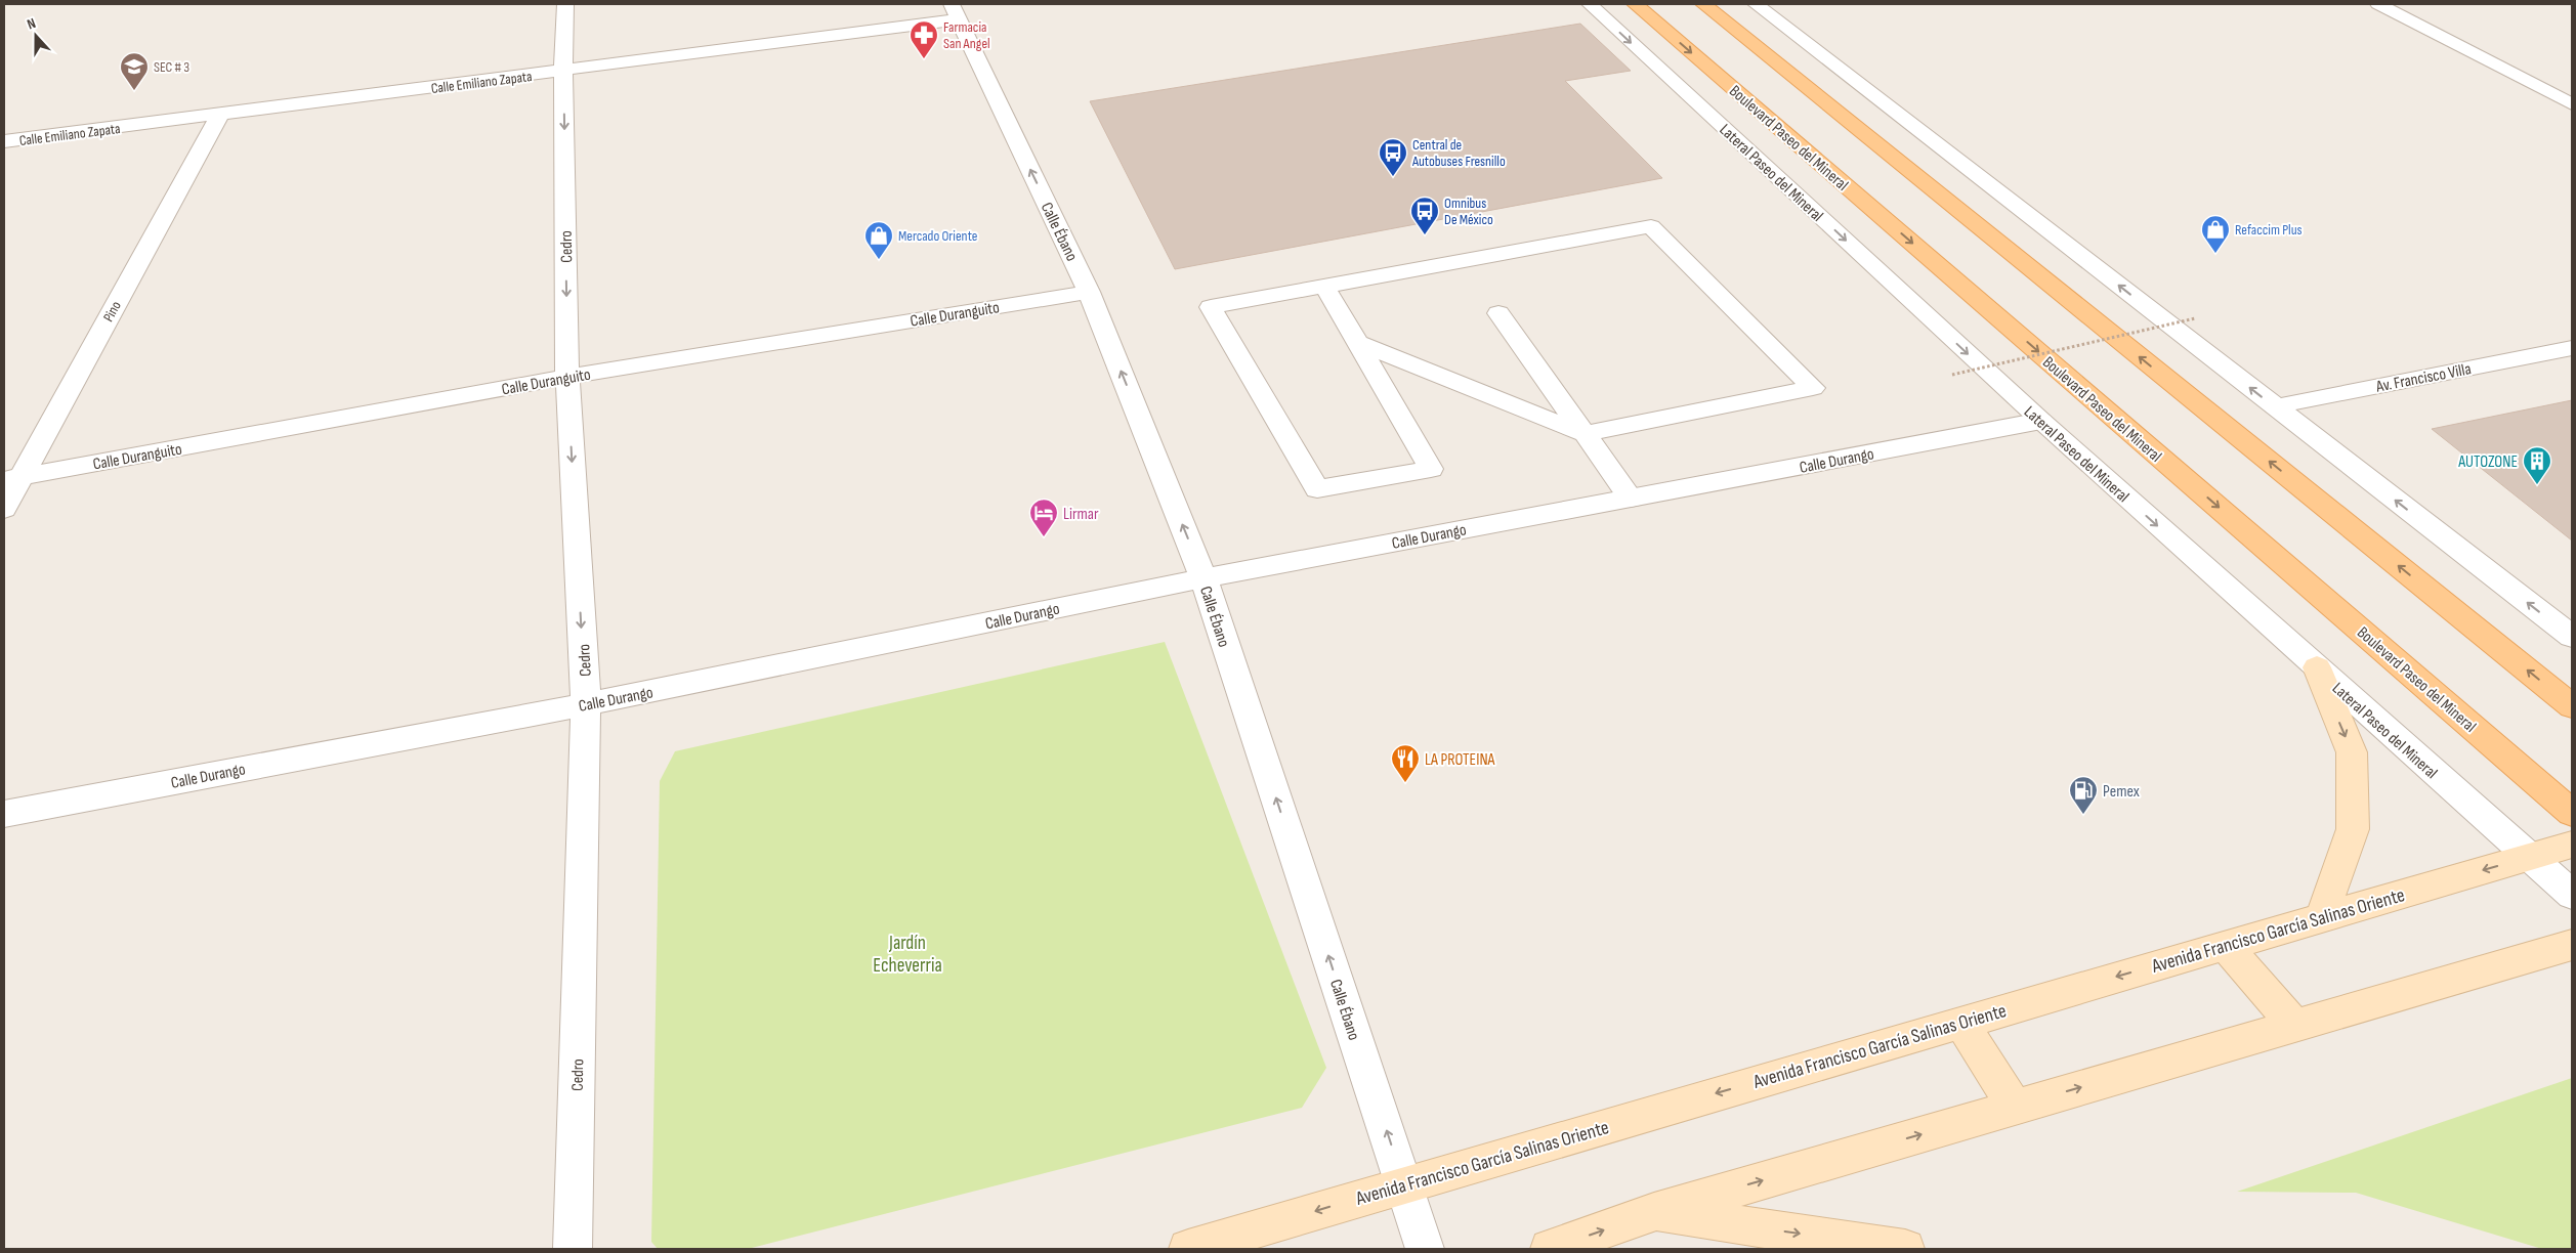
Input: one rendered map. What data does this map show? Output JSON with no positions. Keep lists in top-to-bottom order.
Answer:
{
  "streets": {
    "main road": ["Boulevard Paseo del Mineral", "Avenida Francisco García Salinas Oriente"],
    "street": [
      "Calle Emiliano Zapata",
      "Lateral Paseo del Mineral",
      "Calle Ébano",
      "Cedro",
      "Pino",
      "Calle Duranguito",
      "Av. Francisco Villa",
      "Calle Durango"
    ]
  },
  "crossings": [
    ["Calle Emiliano Zapata", "Calle Ébano"],
    ["Calle Emiliano Zapata", "Cedro"],
    ["Calle Emiliano Zapata", "Pino"],
    ["Lateral Paseo del Mineral", "Calle Durango"],
    ["Lateral Paseo del Mineral", "Avenida Francisco García Salinas Oriente"],
    ["Calle Ébano", "Calle Duranguito"],
    ["Calle Ébano", "Calle Durango"],
    ["Calle Ébano", "Avenida Francisco García Salinas Oriente"],
    ["Cedro", "Calle Duranguito"],
    ["Cedro", "Calle Durango"],
    ["Pino", "Calle Duranguito"]
  ],
  "one_way": ["Calle Ébano", "Cedro"],
  "parks": ["Jardín Echeverria"],
  "places": {
    "pharmacy": ["Farmacia San Angel"],
    "school or university": ["SEC # 3"],
    "bus stop": ["Central de Autobuses Fresnillo", "Omnibus De México"],
    "shop": ["Refaccim Plus", "Mercado Oriente"],
    "building": ["AUTOZONE"],
    "hotel": ["Lirmar"],
    "restaurant": ["LA PROTEINA"],
    "fuel station": ["Pemex"]
  },
  "north": "top"
}
